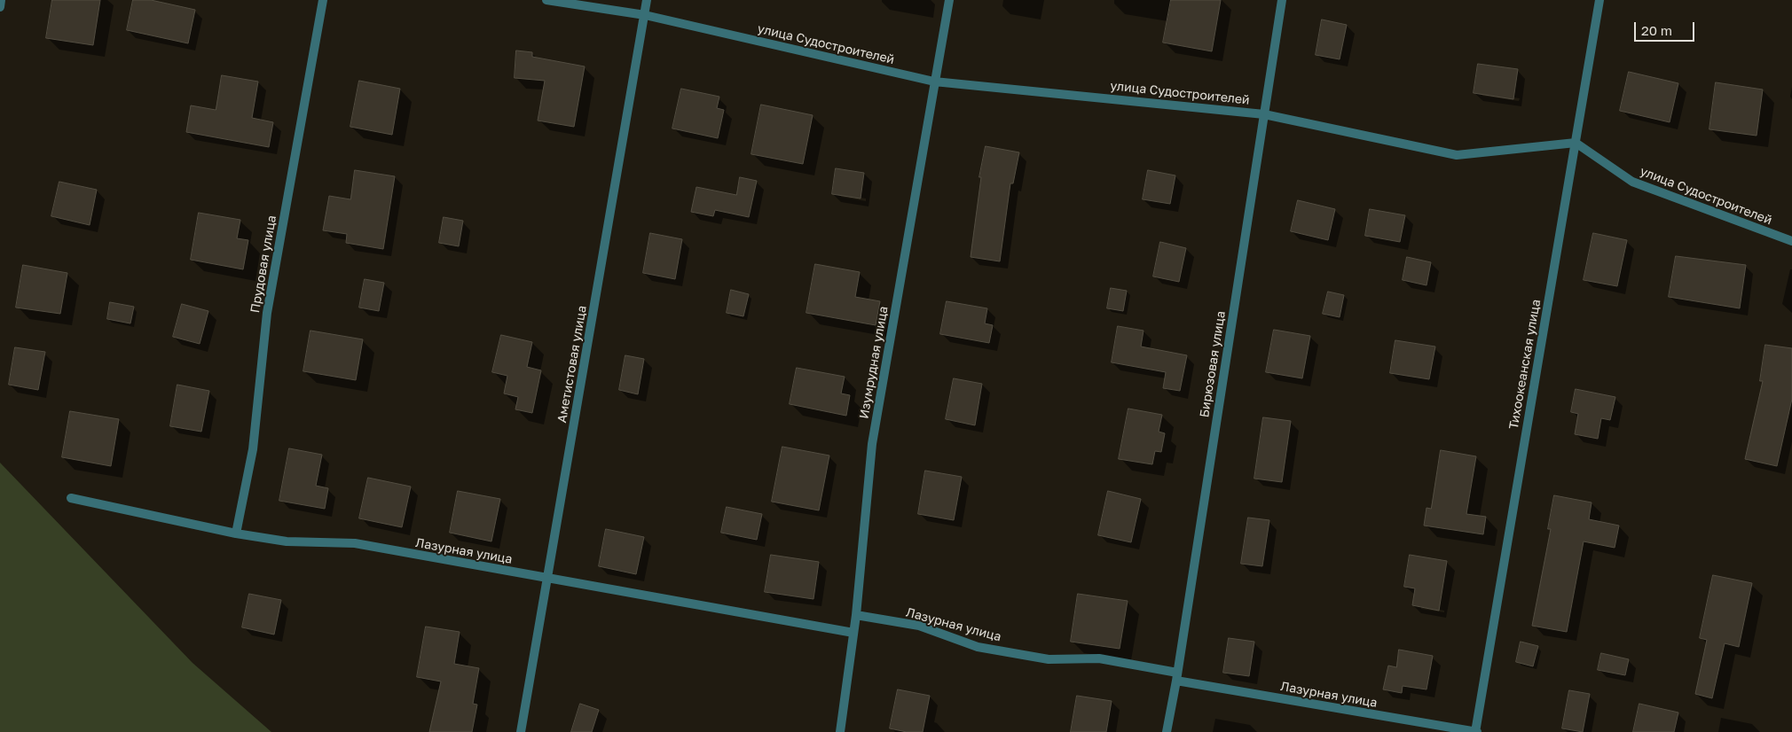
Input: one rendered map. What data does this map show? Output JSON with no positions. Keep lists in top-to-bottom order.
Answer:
{
  "streets": {
    "street": [
      "улица Судостроителей",
      "Прудовая улица",
      "Изумрудная улица",
      "Аметистовая улица",
      "Бирюзовая улица",
      "Тихоокеанская улица",
      "Лазурная улица"
    ]
  },
  "crossings": [
    ["улица Судостроителей", "Изумрудная улица"],
    ["улица Судостроителей", "Аметистовая улица"],
    ["улица Судостроителей", "Бирюзовая улица"],
    ["улица Судостроителей", "Тихоокеанская улица"],
    ["Прудовая улица", "Лазурная улица"],
    ["Изумрудная улица", "Лазурная улица"],
    ["Аметистовая улица", "Лазурная улица"],
    ["Бирюзовая улица", "Лазурная улица"],
    ["Тихоокеанская улица", "Лазурная улица"]
  ],
  "scale_bar": "20 m"
}
